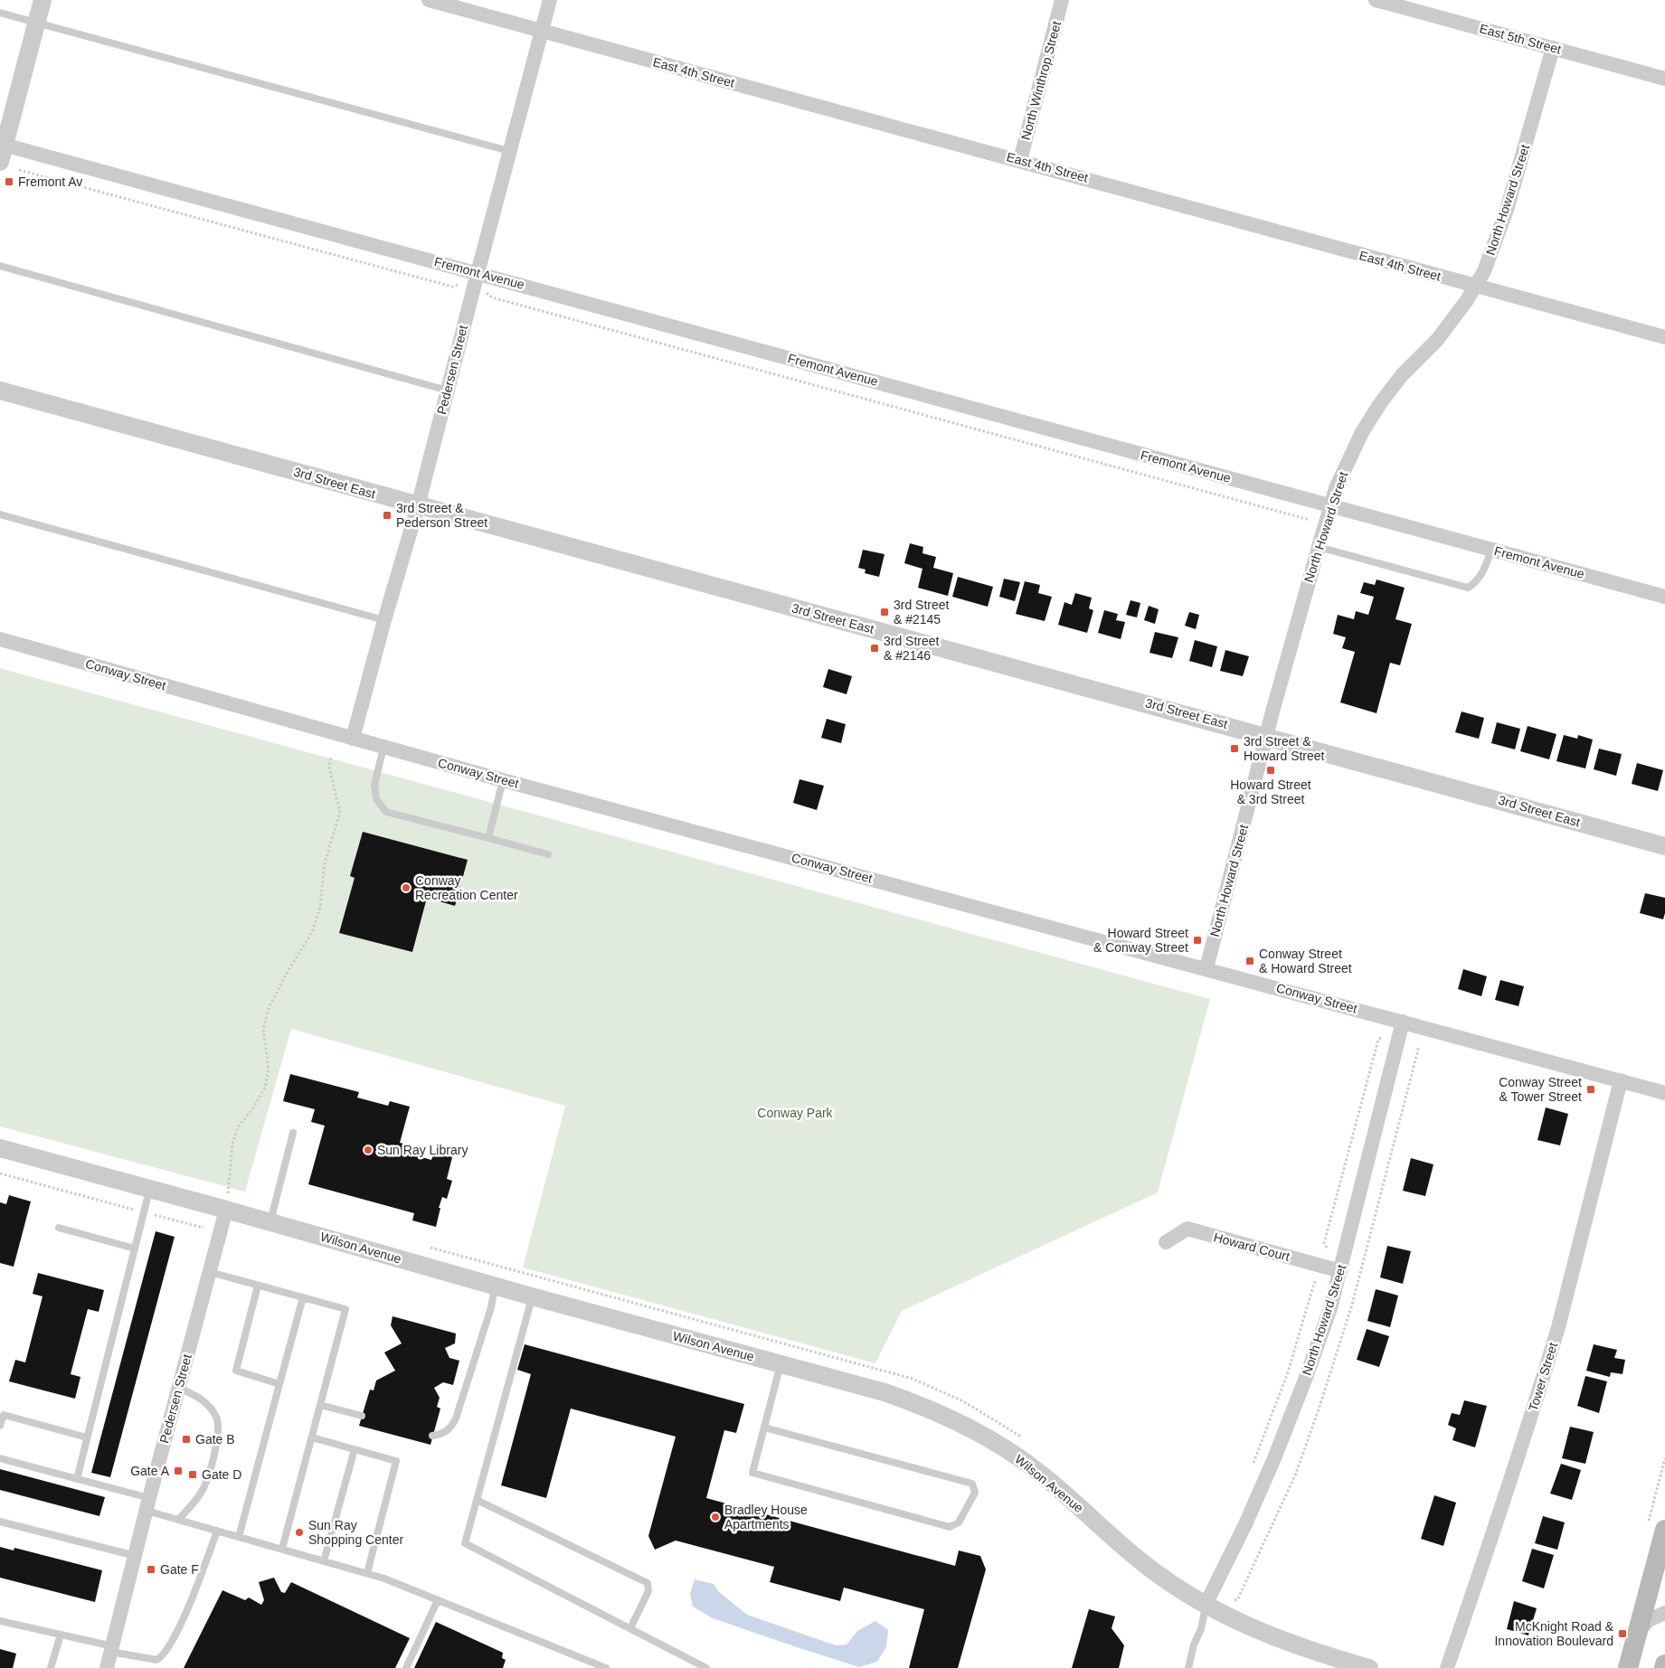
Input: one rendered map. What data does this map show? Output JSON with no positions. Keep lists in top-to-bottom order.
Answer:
{
  "streets": {
    "street": [
      "East 5th Street",
      "East 4th Street",
      "North Winthrop Street",
      "North Howard Street",
      "Fremont Avenue",
      "Pedersen Street",
      "3rd Street East",
      "Conway Street",
      "Howard Court",
      "Wilson Avenue",
      "Tower Street"
    ]
  },
  "crossings": [
    ["East 5th Street", "North Howard Street"],
    ["East 4th Street", "North Winthrop Street"],
    ["East 4th Street", "North Howard Street"],
    ["East 4th Street", "Pedersen Street"],
    ["North Howard Street", "Fremont Avenue"],
    ["North Howard Street", "3rd Street East"],
    ["North Howard Street", "Conway Street"],
    ["North Howard Street", "Howard Court"],
    ["North Howard Street", "Wilson Avenue"],
    ["Fremont Avenue", "Pedersen Street"],
    ["Pedersen Street", "3rd Street East"],
    ["Pedersen Street", "Conway Street"],
    ["Pedersen Street", "Wilson Avenue"],
    ["Conway Street", "Tower Street"]
  ],
  "parks": ["Conway Park"],
  "places": {
    "transit": [
      "Fremont Av",
      "3rd Street & Pederson Street",
      "3rd Street & #2145",
      "3rd Street & #2146",
      "3rd Street & Howard Street",
      "Howard Street & 3rd Street",
      "Howard Street & Conway Street",
      "Conway Street & Howard Street",
      "Conway Street & Tower Street",
      "Gate B",
      "Gate A",
      "Gate D",
      "Gate F",
      "McKnight Road & Innovation Boulevard"
    ],
    "other": [
      "Conway Recreation Center",
      "Sun Ray Library",
      "Bradley House Apartments",
      "Sun Ray Shopping Center"
    ]
  }
}
